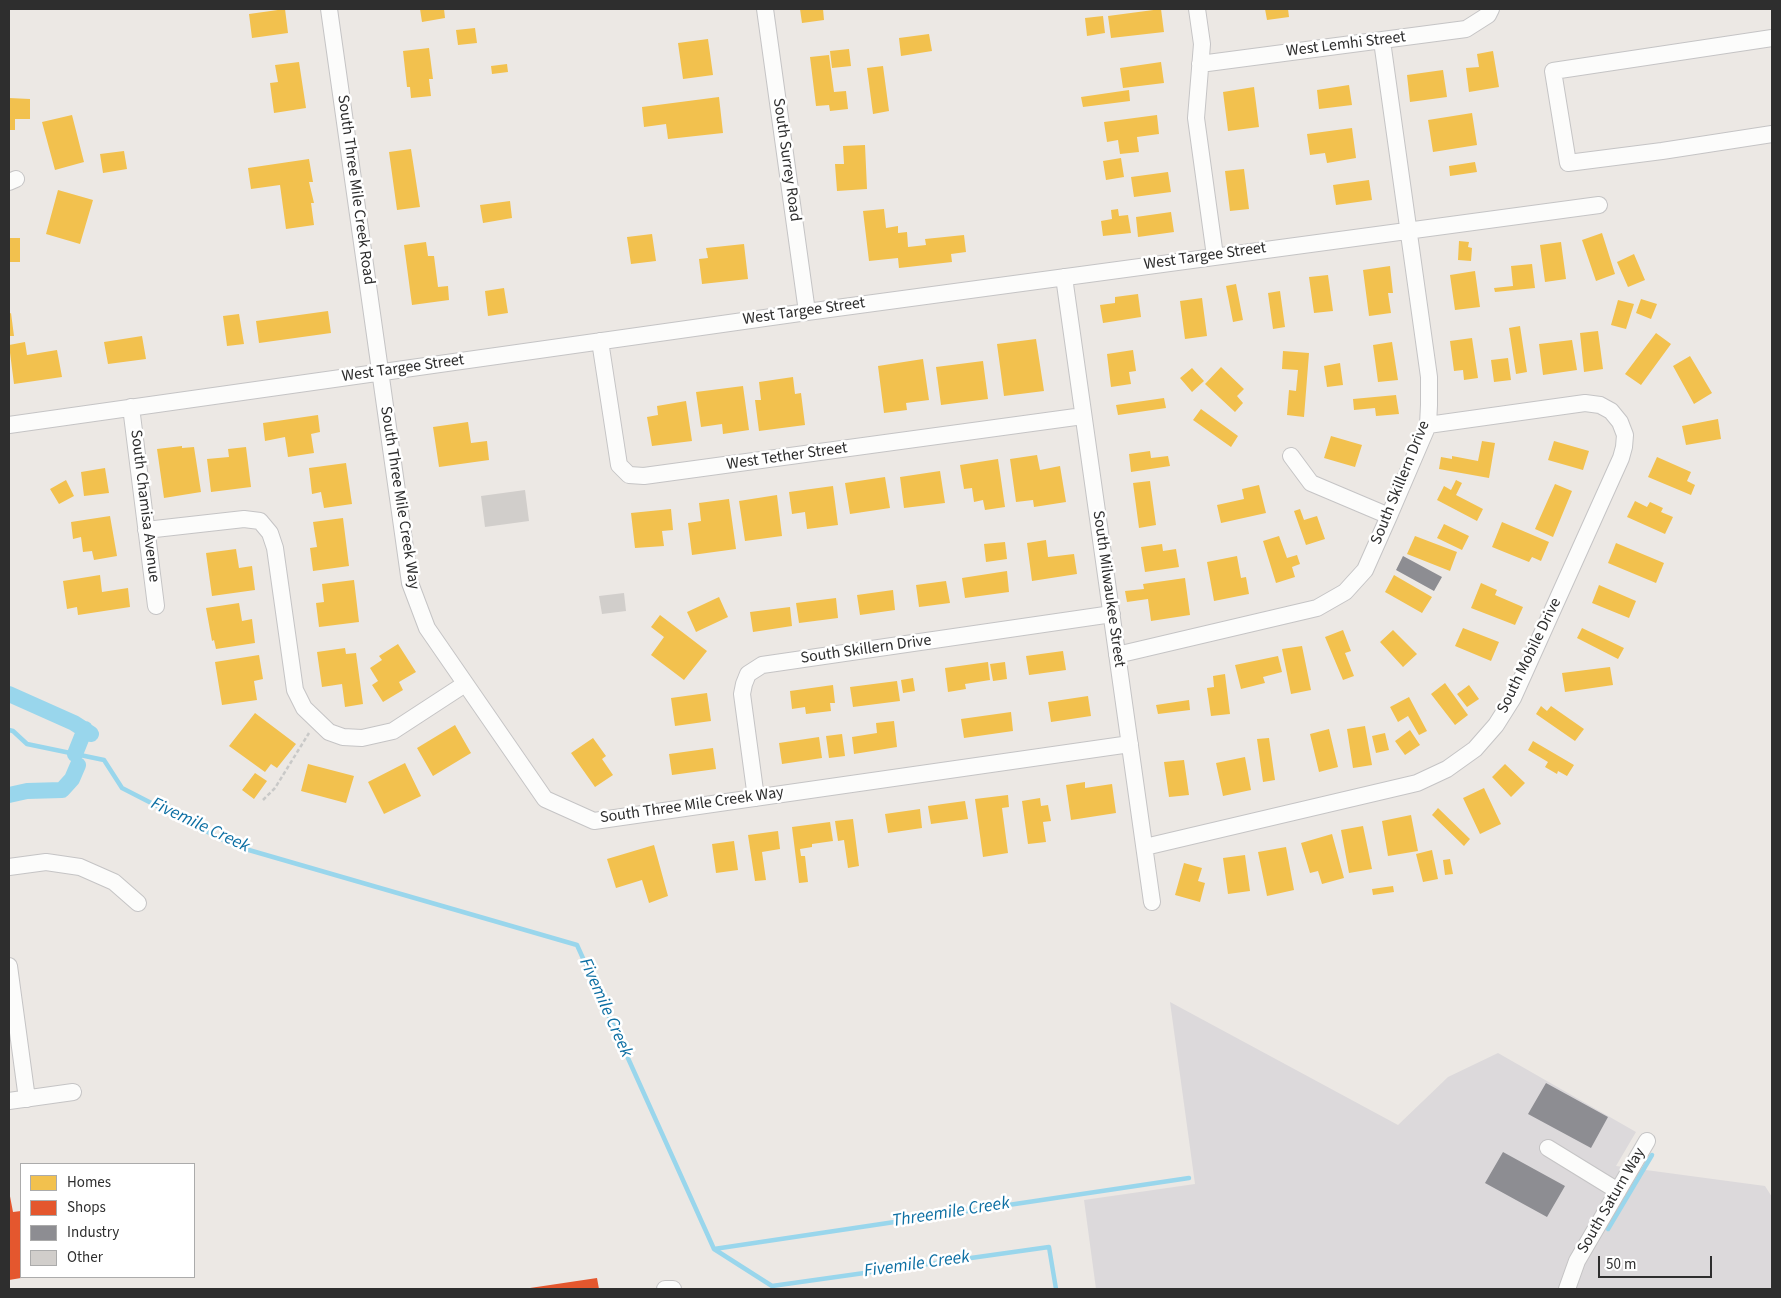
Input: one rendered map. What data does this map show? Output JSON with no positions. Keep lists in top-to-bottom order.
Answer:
{
  "streets": {
    "street": [
      "West Lemhi Street",
      "South Surrey Road",
      "South Three Mile Creek Road",
      "West Targee Street",
      "West Tether Street",
      "South Skillern Drive",
      "South Three Mile Creek Way",
      "South Chamisa Avenue",
      "South Milwaukee Street",
      "South Mobile Drive",
      "South Saturn Way"
    ]
  },
  "crossings": [
    ["West Lemhi Street", "South Skillern Drive"],
    ["South Surrey Road", "West Targee Street"],
    ["South Three Mile Creek Road", "West Targee Street"],
    ["South Three Mile Creek Road", "South Three Mile Creek Way"],
    ["West Targee Street", "West Tether Street"],
    ["West Targee Street", "South Skillern Drive"],
    ["West Targee Street", "South Three Mile Creek Way"],
    ["West Targee Street", "South Chamisa Avenue"],
    ["West Targee Street", "South Milwaukee Street"],
    ["West Tether Street", "South Milwaukee Street"],
    ["South Skillern Drive", "South Three Mile Creek Way"],
    ["South Skillern Drive", "South Milwaukee Street"],
    ["South Skillern Drive", "South Mobile Drive"],
    ["South Three Mile Creek Way", "South Milwaukee Street"],
    ["South Milwaukee Street", "South Mobile Drive"]
  ],
  "water": ["Fivemile Creek", "Threemile Creek"],
  "legend": [
    "Homes",
    "Shops",
    "Industry",
    "Other"
  ],
  "scale_bar": "50 m"
}
